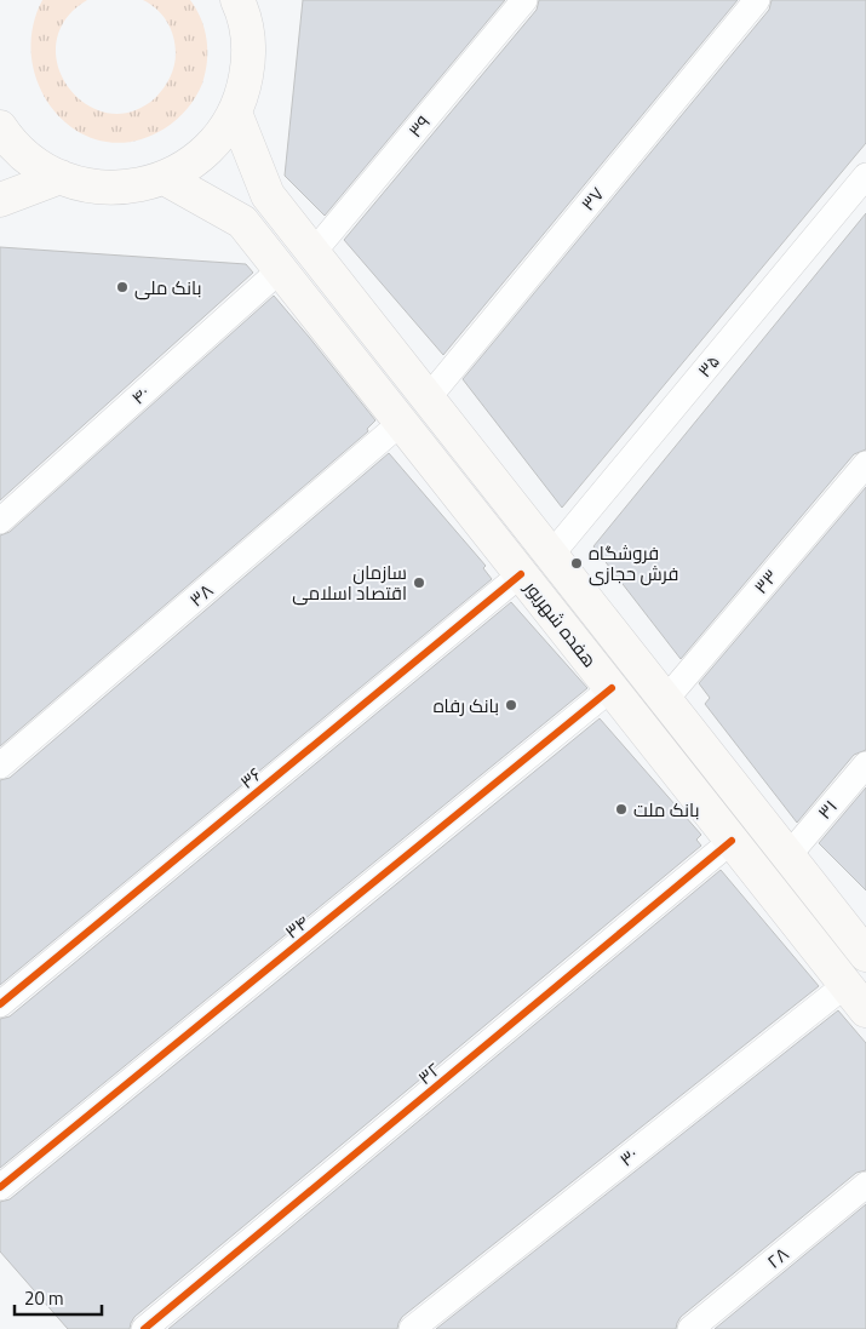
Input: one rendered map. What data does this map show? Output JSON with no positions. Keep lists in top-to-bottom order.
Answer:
{
  "streets": {
    "main road": ["هفده شهریور"],
    "street": [
      "۳۹",
      "۳۷",
      "۳۵",
      "۴۰",
      "۳۳",
      "۳۸",
      "۳۶",
      "۳۱",
      "۳۴",
      "۳۲",
      "۳۰",
      "۲۸"
    ]
  },
  "crossings": [
    ["۳۹", "هفده شهریور"],
    ["۳۷", "هفده شهریور"],
    ["۳۵", "هفده شهریور"],
    ["۴۰", "هفده شهریور"],
    ["۳۳", "هفده شهریور"],
    ["۳۸", "هفده شهریور"],
    ["هفده شهریور", "۳۶"],
    ["هفده شهریور", "۳۱"],
    ["هفده شهریور", "۳۴"],
    ["هفده شهریور", "۳۲"],
    ["هفده شهریور", "۳۰"]
  ],
  "places": [
    "بانک ملی",
    "فروشگاه فرش حجازی",
    "سازمان اقتصاد اسلامی",
    "بانک رفاه",
    "بانک ملت"
  ],
  "scale_bar": "20 m"
}
